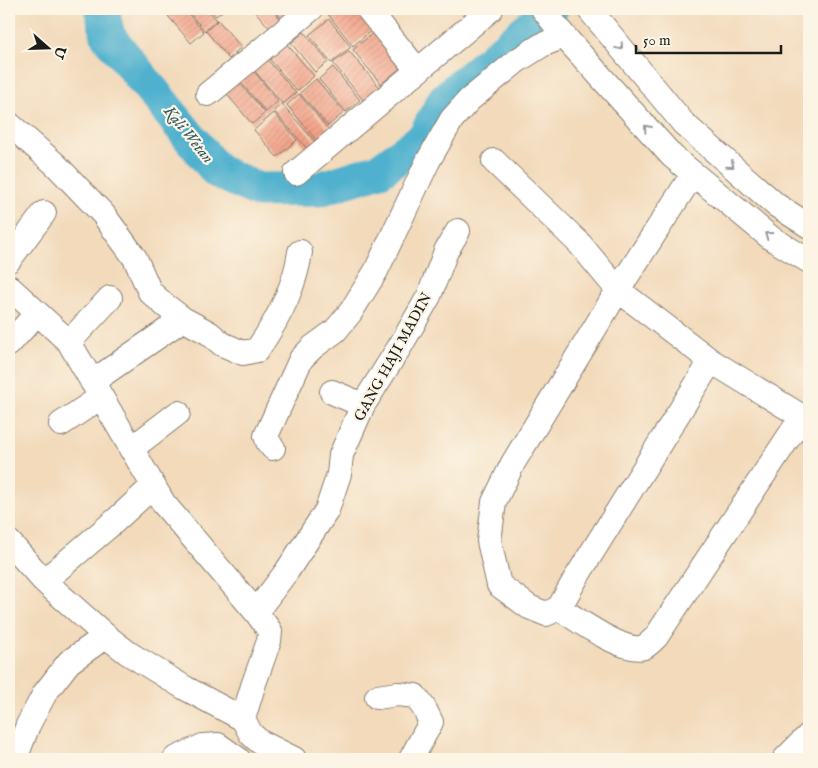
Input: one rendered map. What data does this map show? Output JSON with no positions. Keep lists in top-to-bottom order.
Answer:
{
  "streets": {
    "street": ["GANG HAJI MADIN"]
  },
  "water": ["Kali Wetan"],
  "scale_bar": "50 m",
  "north": "right"
}
